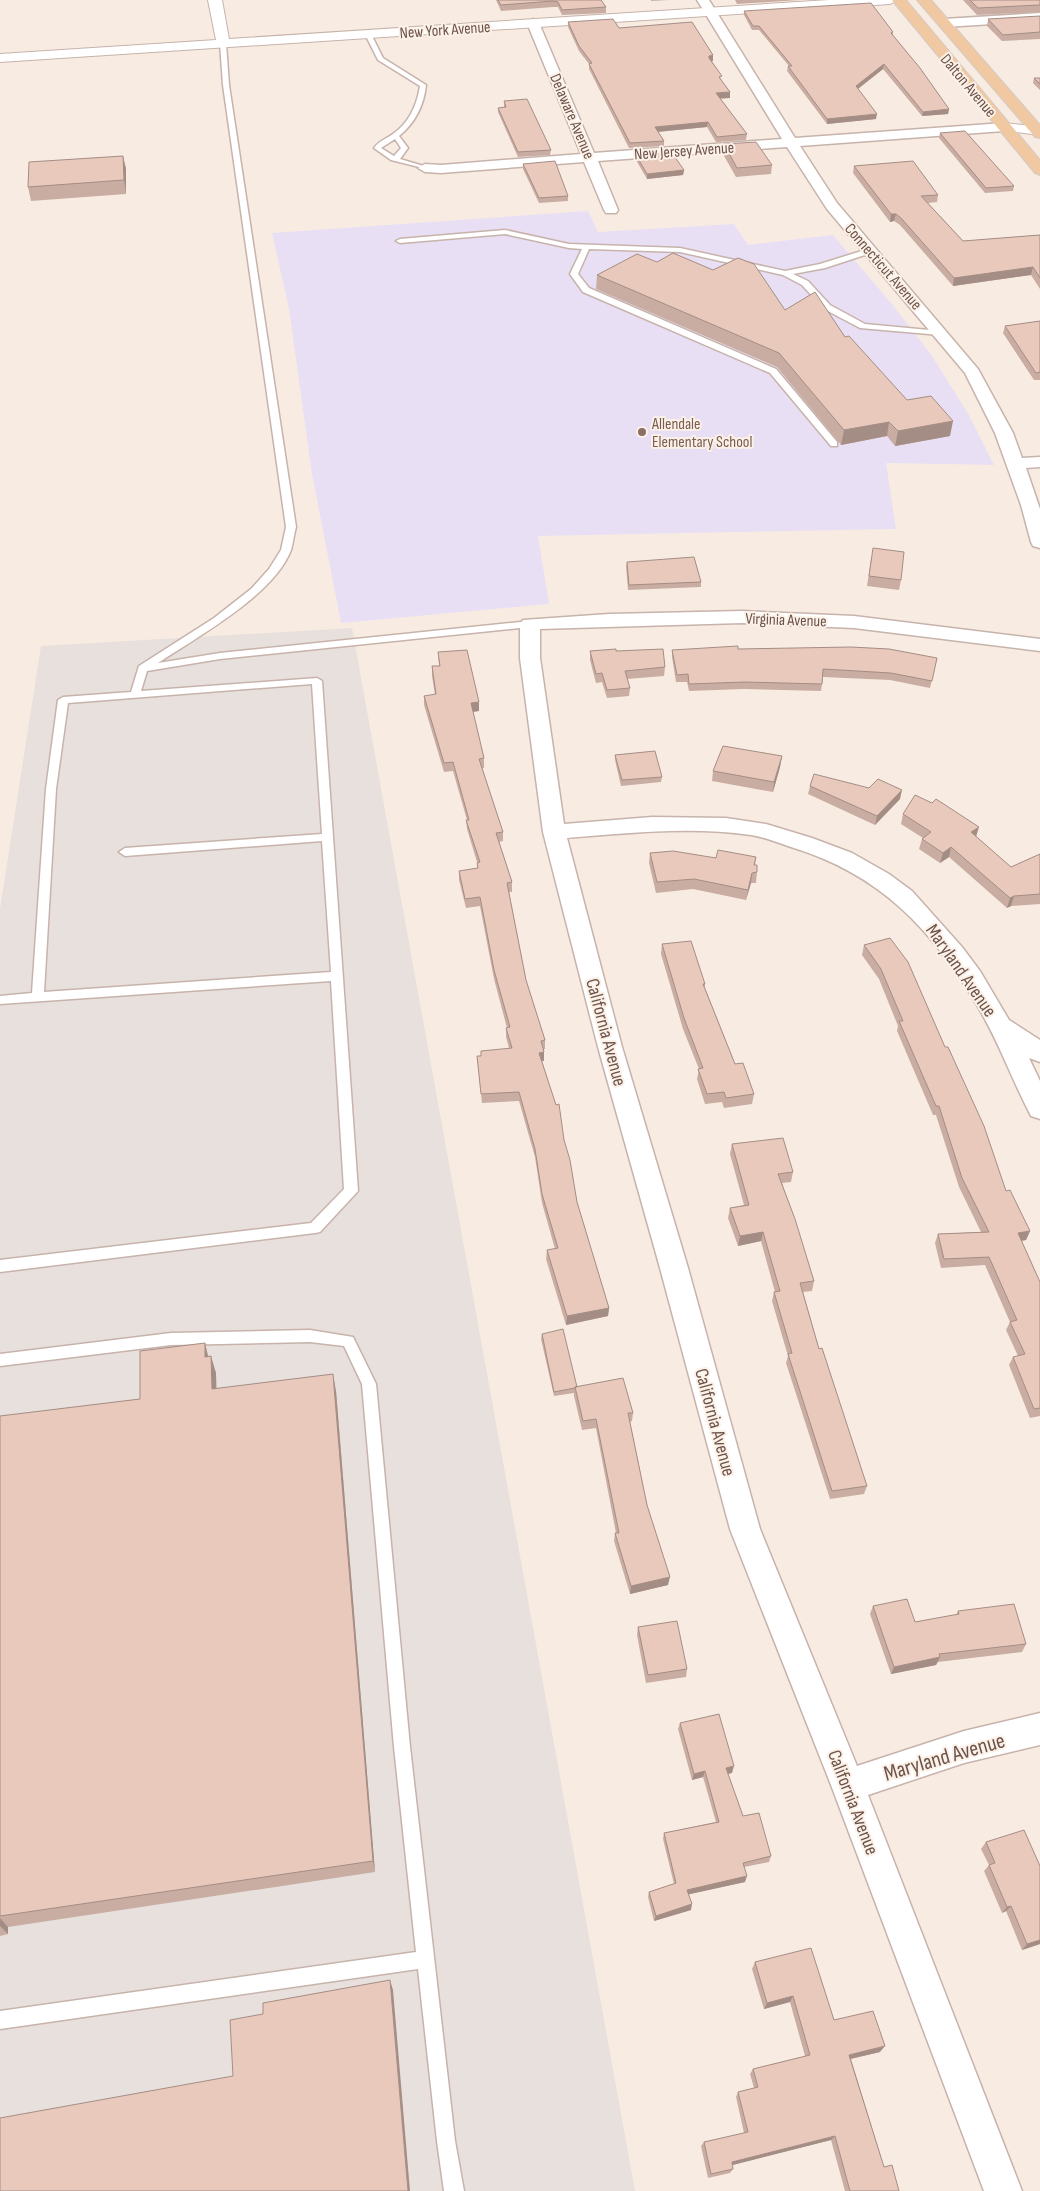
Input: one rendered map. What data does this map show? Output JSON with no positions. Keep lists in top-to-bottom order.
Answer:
{
  "streets": {
    "main road": ["Dalton Avenue"],
    "street": [
      "New York Avenue",
      "Delaware Avenue",
      "New Jersey Avenue",
      "Connecticut Avenue",
      "Virginia Avenue",
      "Maryland Avenue",
      "California Avenue"
    ]
  },
  "crossings": [
    ["New York Avenue", "Delaware Avenue"],
    ["New York Avenue", "Connecticut Avenue"],
    ["Dalton Avenue", "New Jersey Avenue"],
    ["Delaware Avenue", "New Jersey Avenue"],
    ["New Jersey Avenue", "Connecticut Avenue"],
    ["Virginia Avenue", "California Avenue"],
    ["Maryland Avenue", "California Avenue"]
  ],
  "places": ["Allendale Elementary School"]
}
